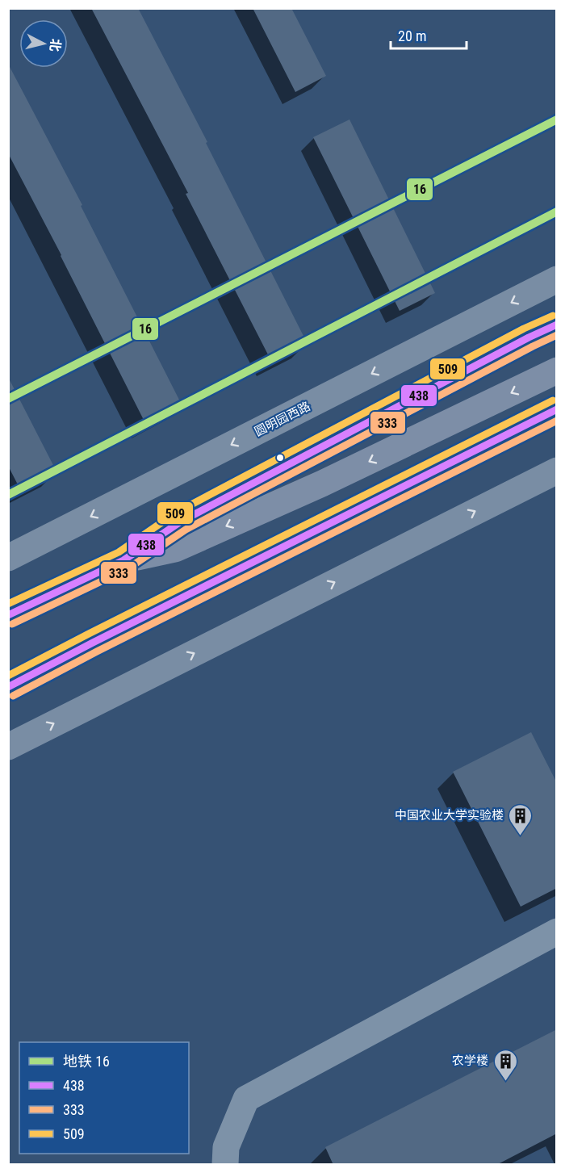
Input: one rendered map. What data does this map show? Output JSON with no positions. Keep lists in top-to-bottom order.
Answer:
{
  "streets": {
    "street": ["圆明园西路"]
  },
  "places": {
    "building": ["中国农业大学实验楼", "农学楼"]
  },
  "lines": [
    "metro line 16",
    "transit line 509",
    "transit line 438",
    "transit line 333"
  ],
  "legend": [
    "地铁 16",
    "438",
    "333",
    "509"
  ],
  "scale_bar": "20 m",
  "north": "right"
}
